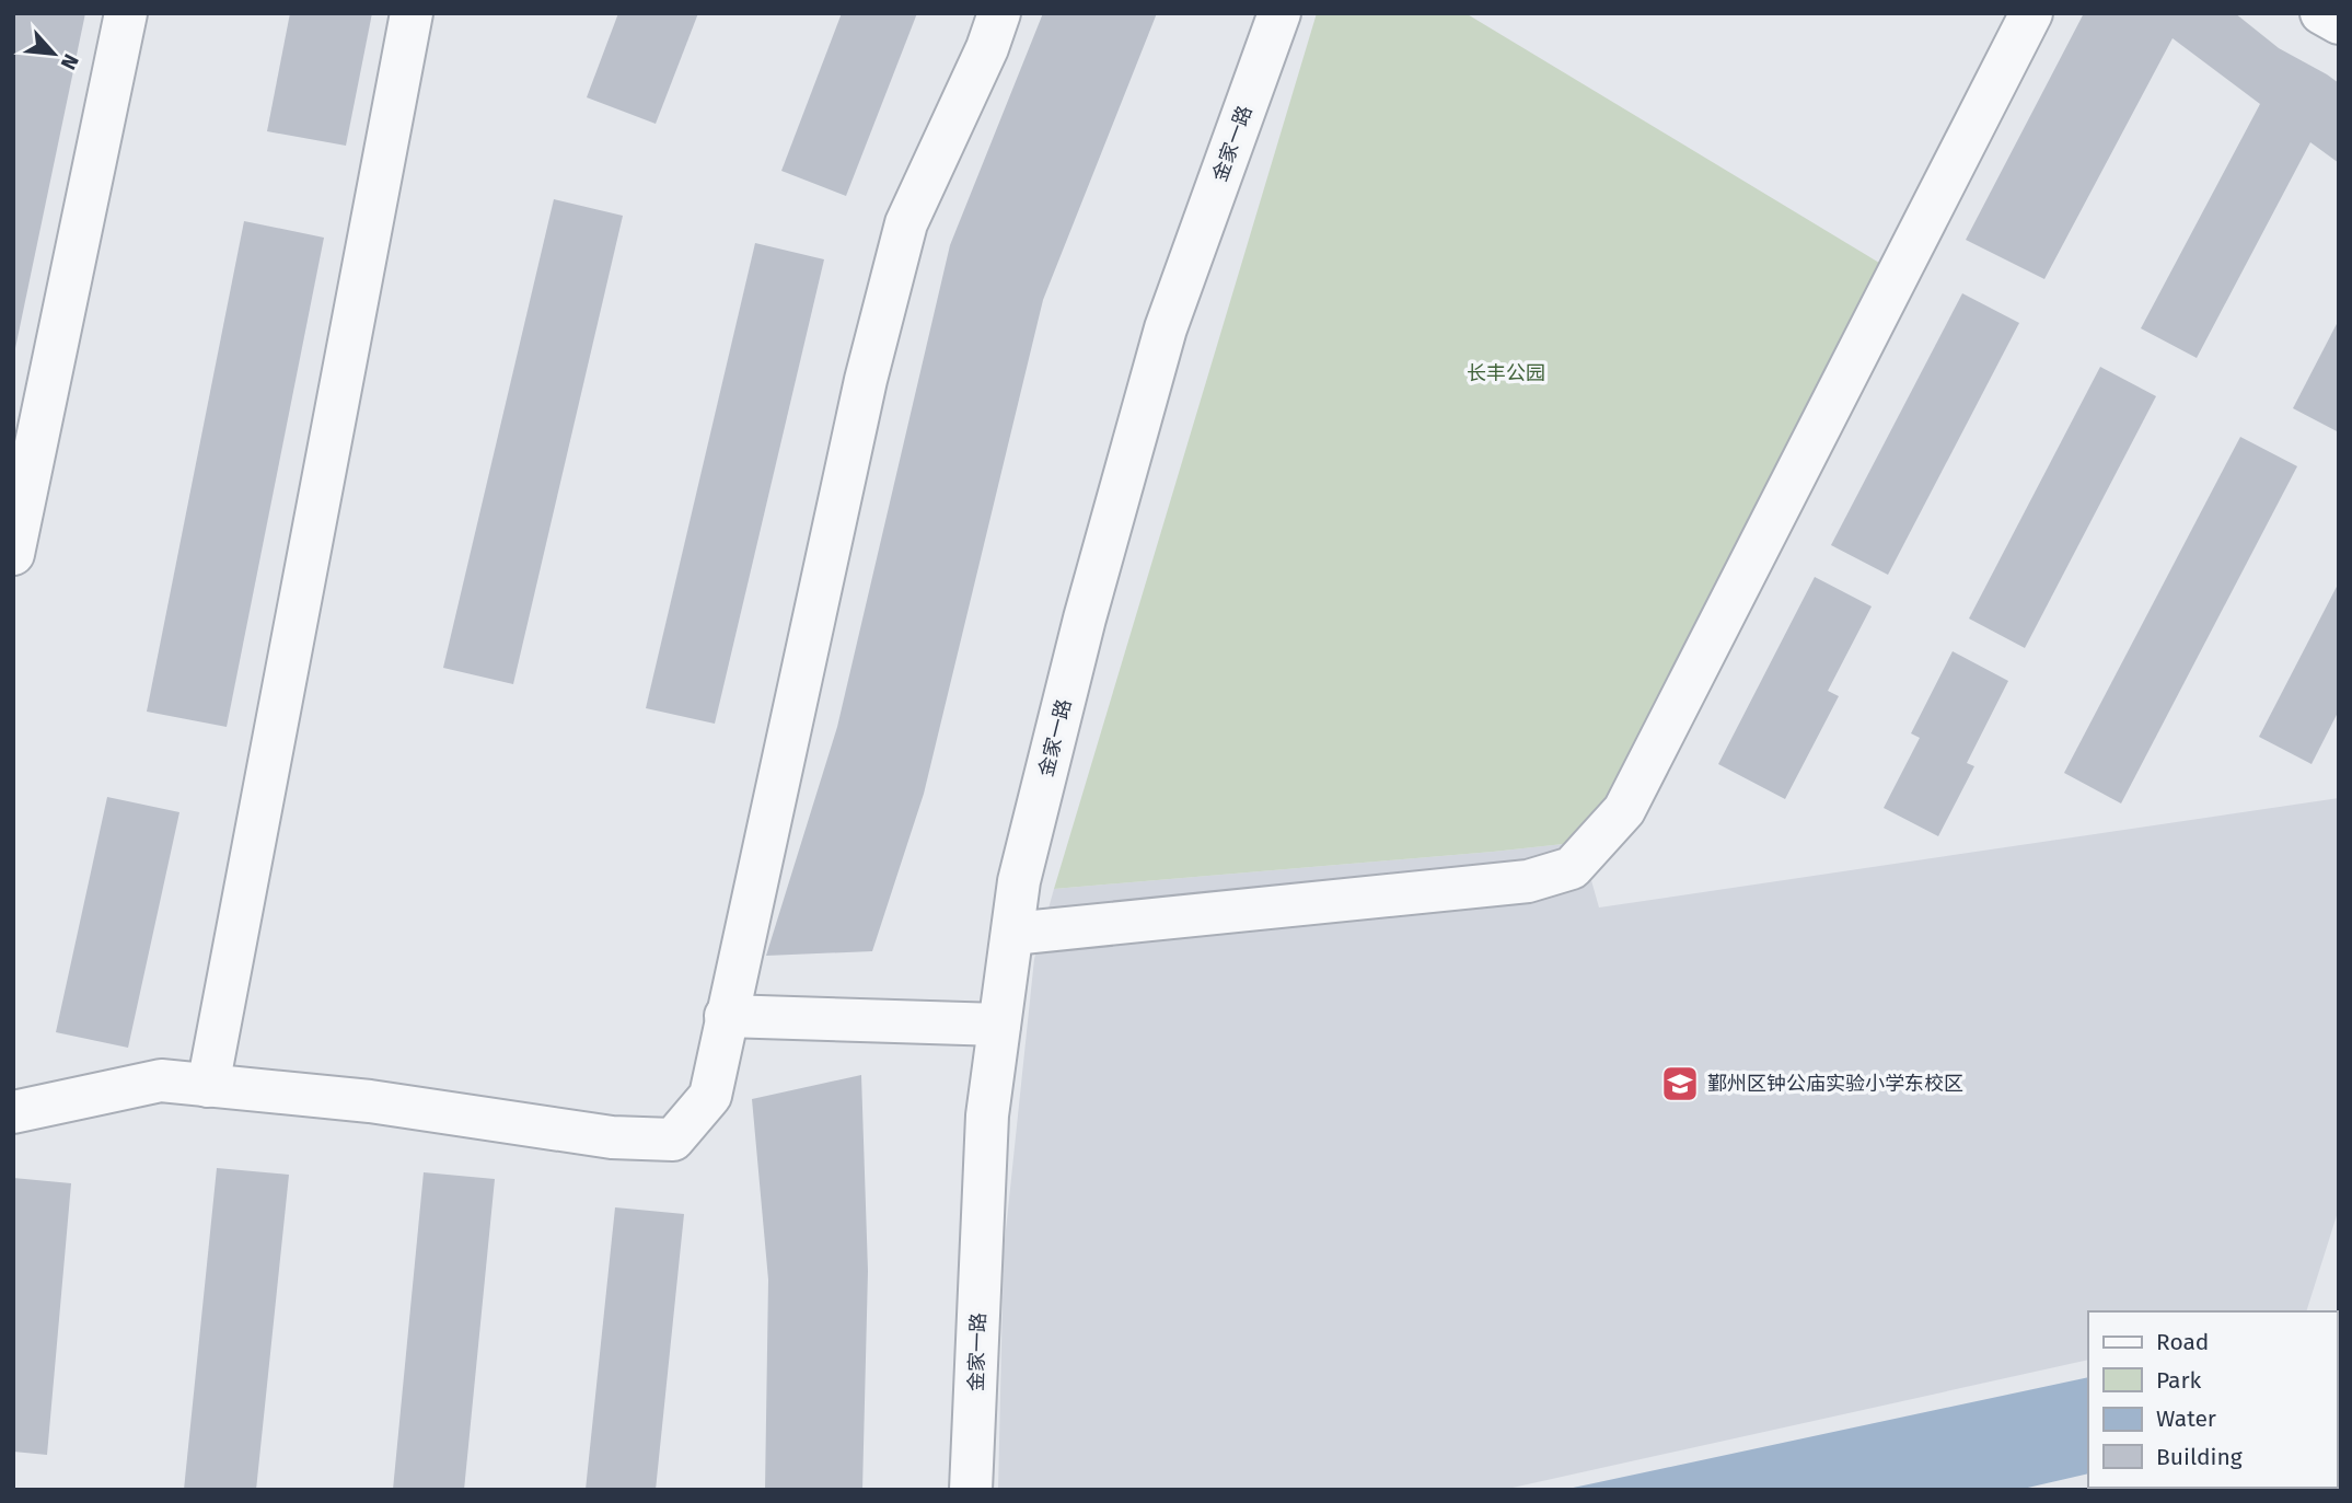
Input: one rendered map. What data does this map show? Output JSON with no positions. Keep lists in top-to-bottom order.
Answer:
{
  "streets": {
    "street": ["金家一路"]
  },
  "parks": ["长丰公园"],
  "places": {
    "school or university": ["鄞州区钟公庙实验小学东校区"]
  },
  "legend": [
    "Road",
    "Park",
    "Water",
    "Building"
  ],
  "north": "bottom right"
}
